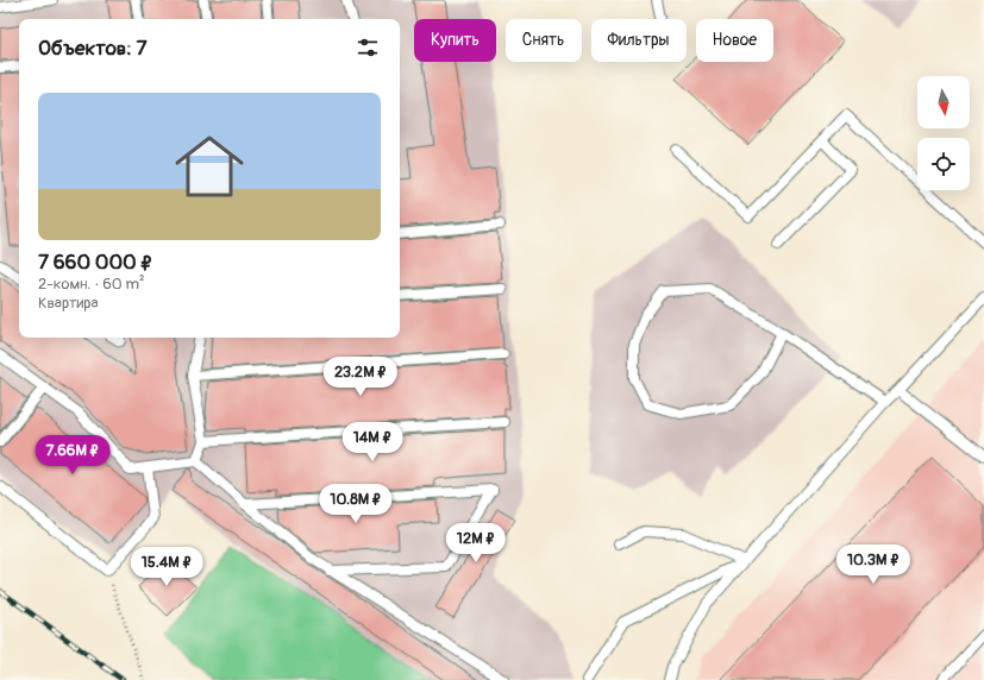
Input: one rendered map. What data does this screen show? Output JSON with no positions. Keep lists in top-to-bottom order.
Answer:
{
  "north": "bottom",
  "page": {
    "chip": [
      "Купить",
      "Снять",
      "Фильтры",
      "Новое"
    ],
    "heading": "Объектов: 7",
    "list": [
      {
        "name": "7 660 000 ₽",
        "note": "2-комн. · 60 m² · Квартира"
      }
    ],
    "price": [
      "23.2M ₽",
      "14M ₽",
      "7.66M ₽",
      "10.8M ₽",
      "12M ₽",
      "10.3M ₽",
      "15.4M ₽"
    ]
  }
}
